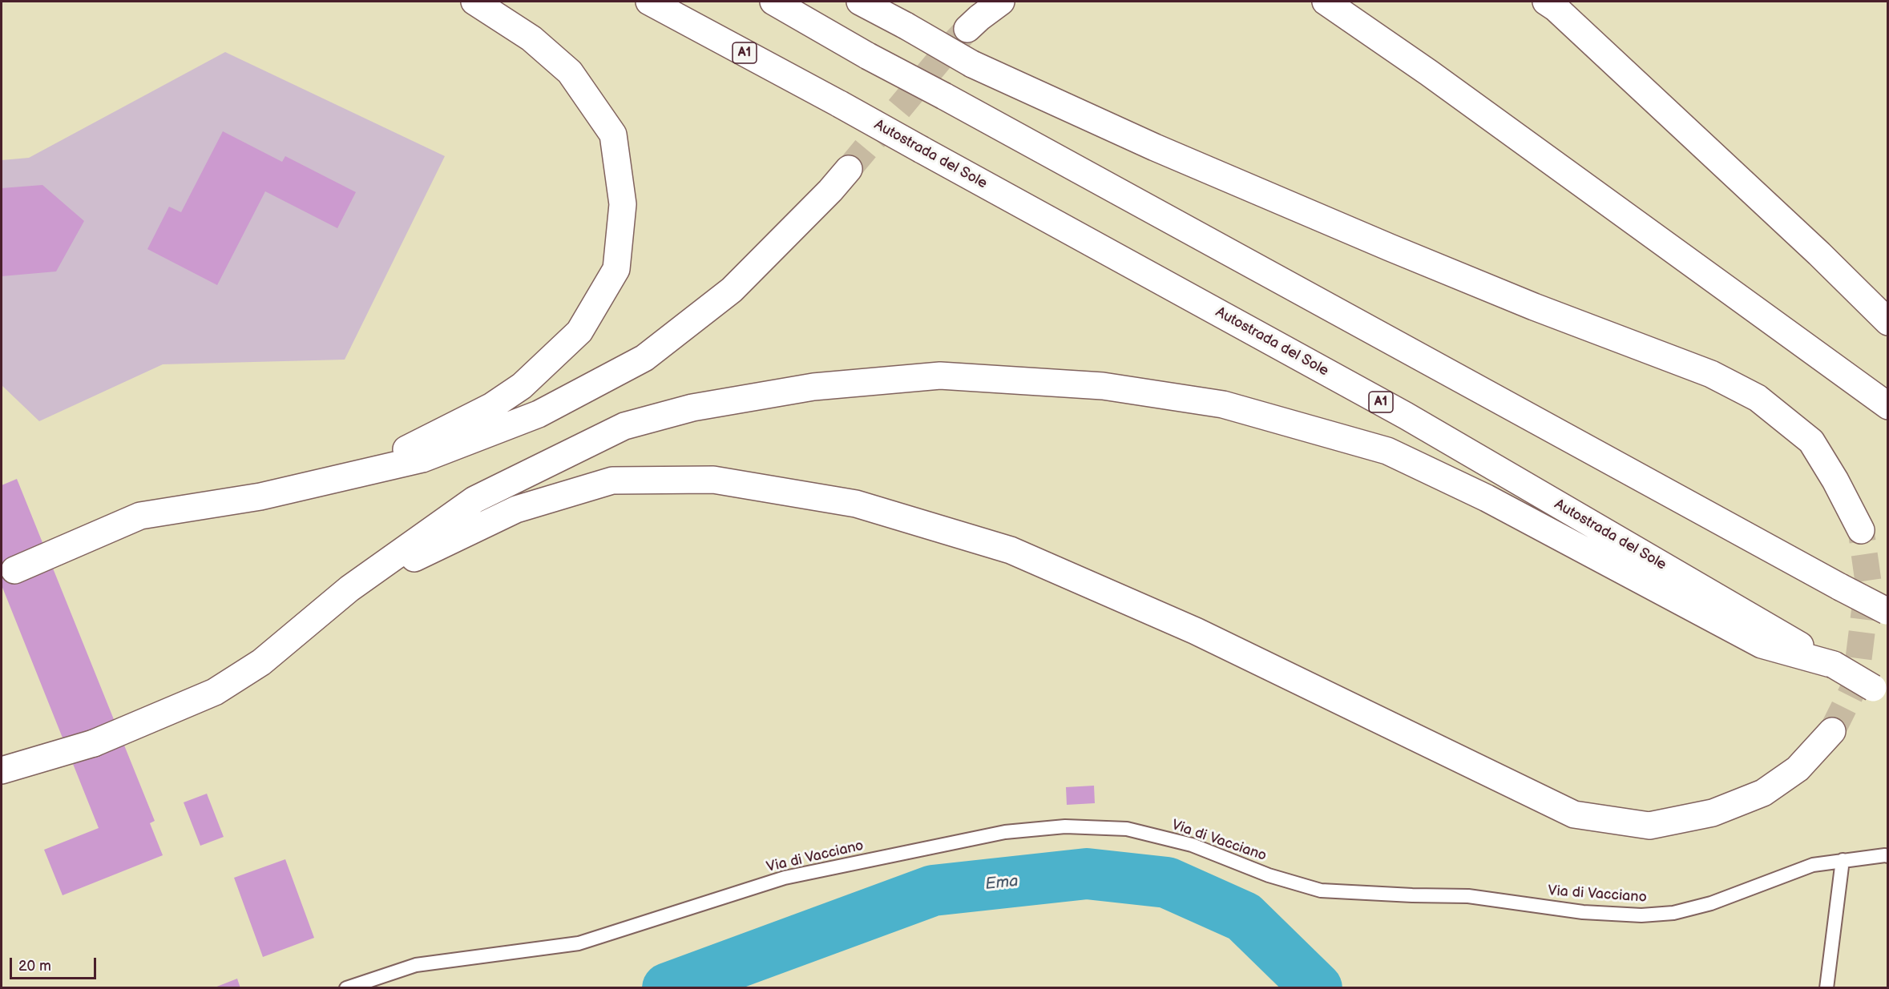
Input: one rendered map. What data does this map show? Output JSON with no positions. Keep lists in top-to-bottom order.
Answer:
{
  "streets": {
    "main road": ["A1", "Autostrada del Sole"],
    "lane": ["Via di Vacciano"]
  },
  "water": ["Ema"],
  "scale_bar": "20 m"
}
